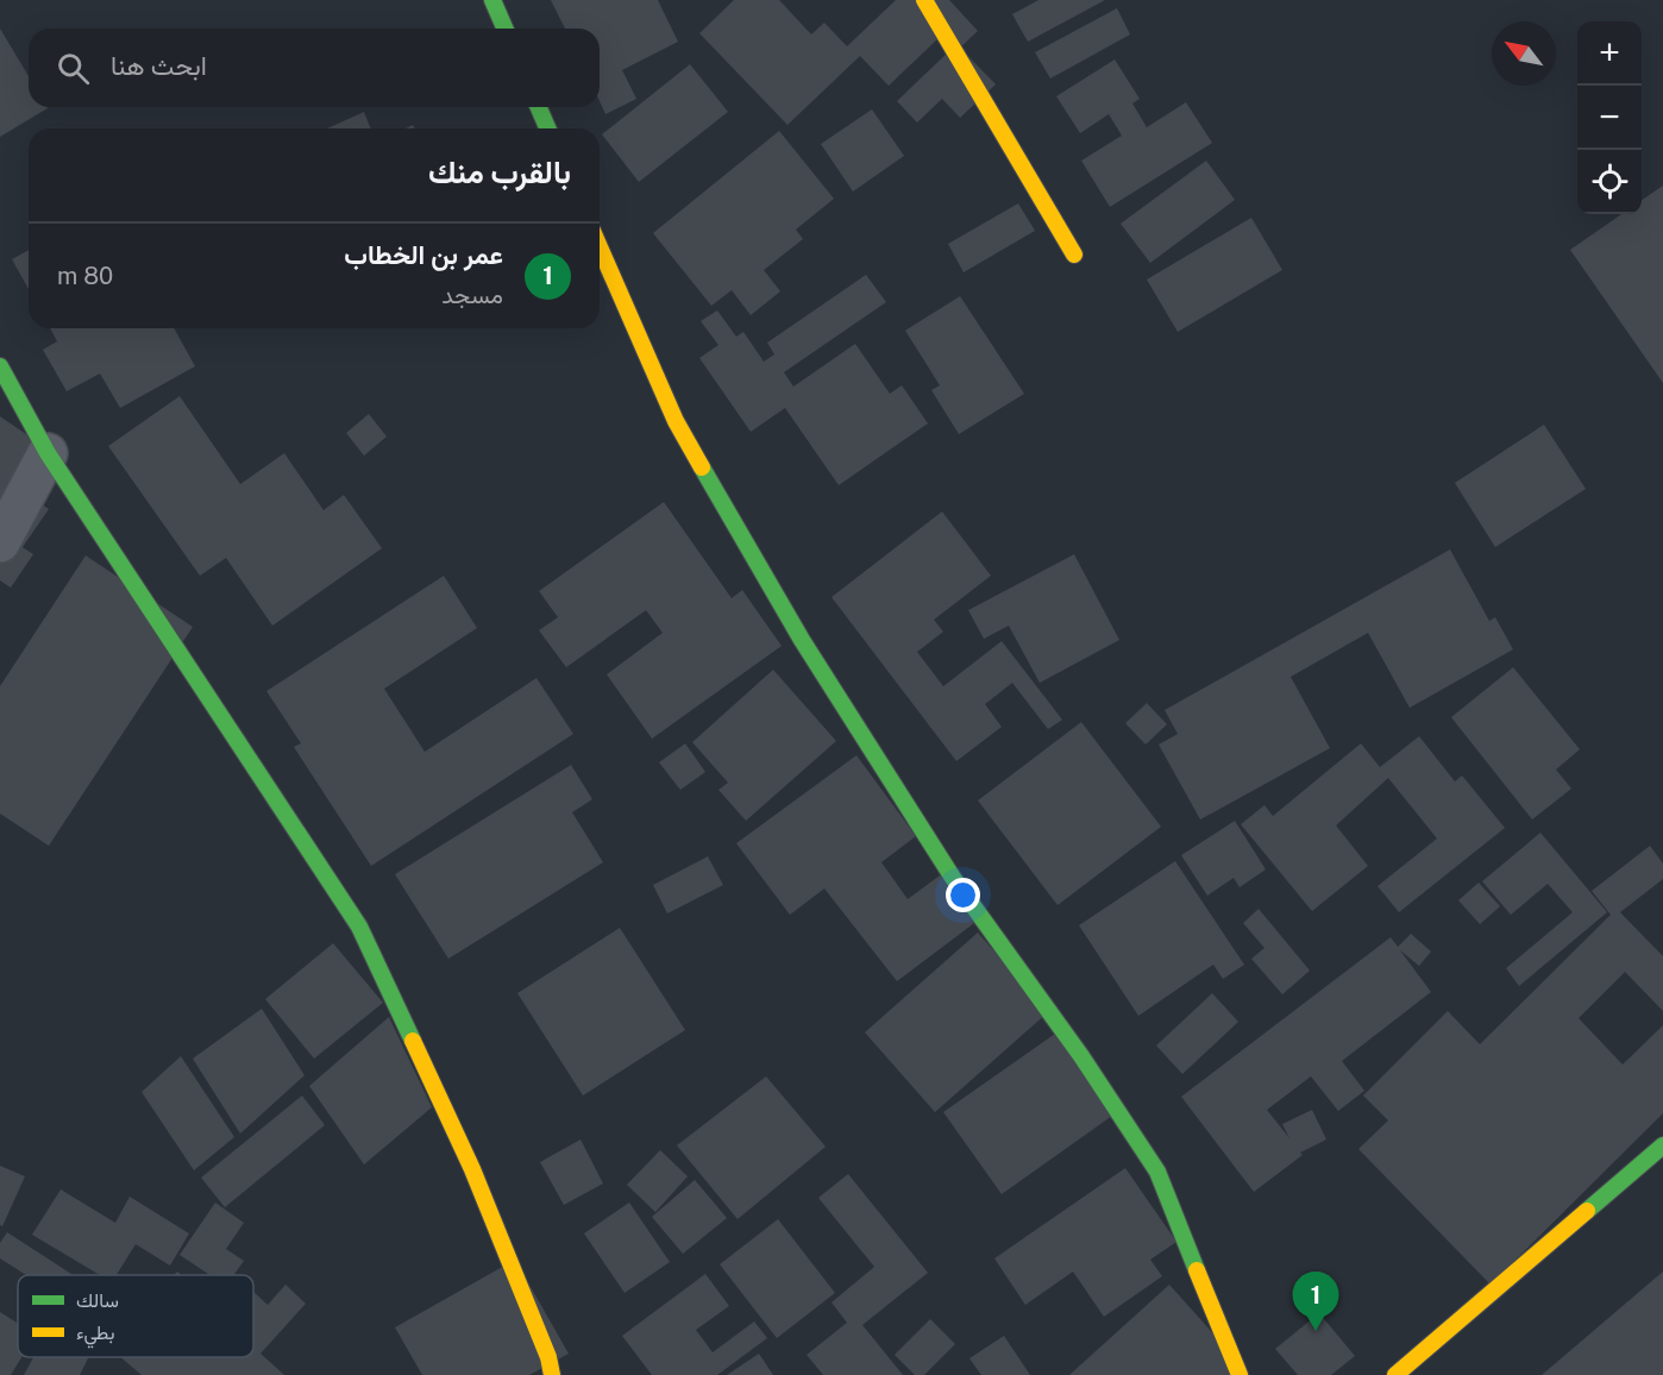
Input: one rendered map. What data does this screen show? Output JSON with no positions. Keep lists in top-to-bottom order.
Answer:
{
  "legend": ["سالك", "بطيء"],
  "north": "top left",
  "page": {
    "map_buttons": ["+", "−"],
    "search": "ابحث هنا",
    "heading": "بالقرب منك",
    "list": [
      {
        "mark": "1",
        "name": "عمر بن الخطاب",
        "note": "مسجد",
        "value": "80 m"
      }
    ],
    "pins": "1"
  }
}
